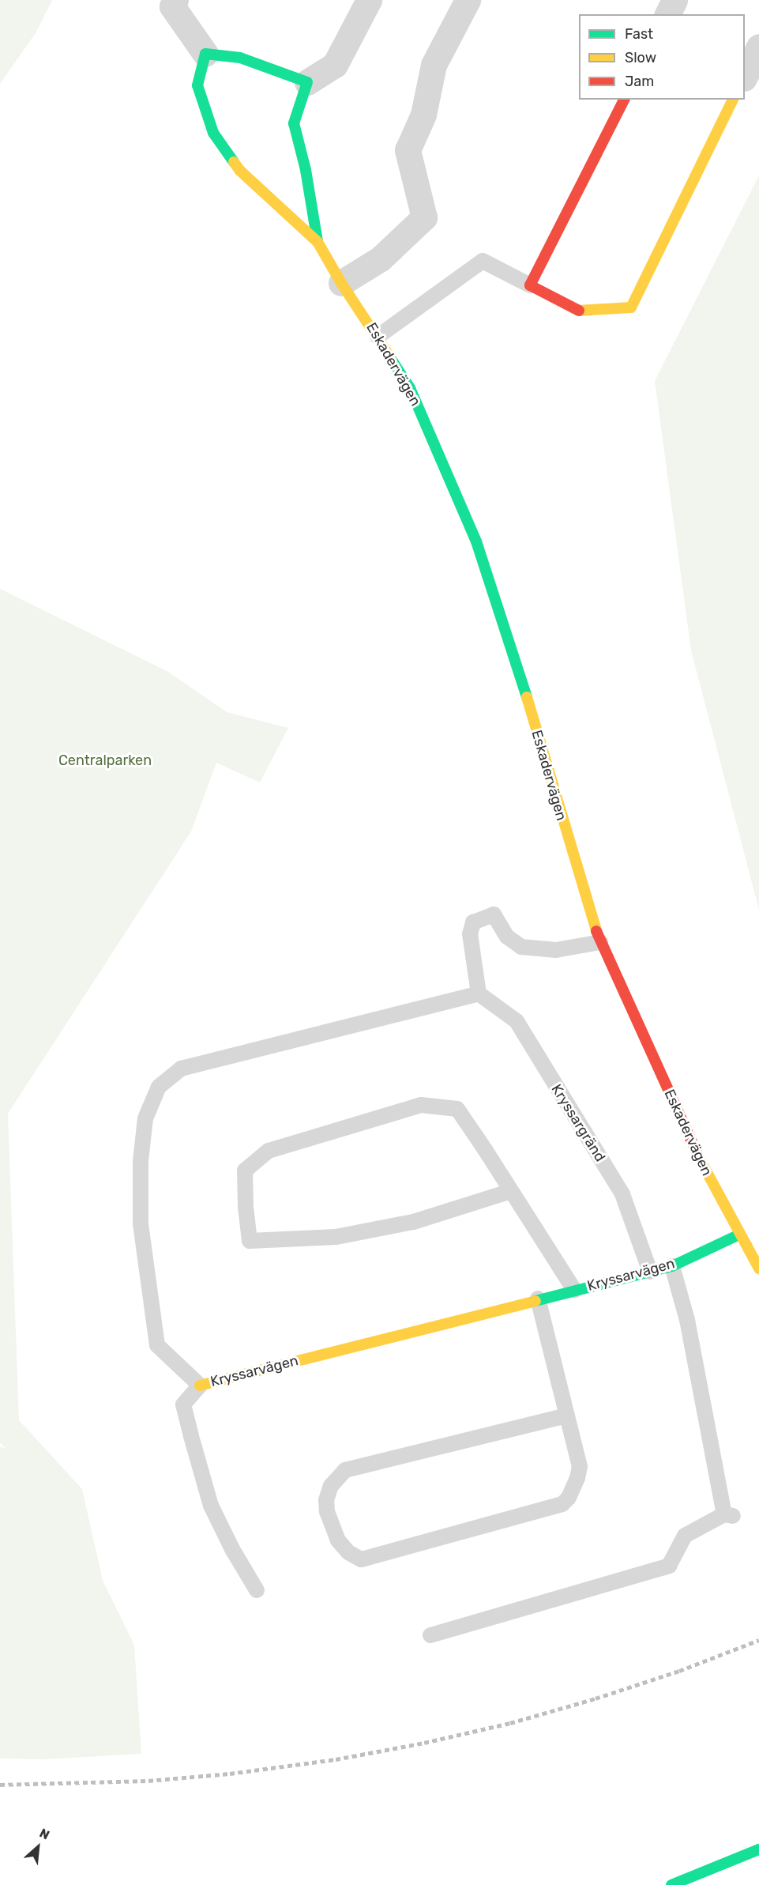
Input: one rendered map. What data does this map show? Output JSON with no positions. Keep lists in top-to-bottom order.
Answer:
{
  "streets": {
    "street": ["Eskadervägen", "Kryssarvägen"],
    "lane": ["Kryssargränd"]
  },
  "crossings": [
    ["Eskadervägen", "Kryssarvägen"],
    ["Kryssargränd", "Kryssarvägen"]
  ],
  "parks": ["Centralparken"],
  "legend": ["Fast", "Slow", "Jam"],
  "north": "top right"
}
